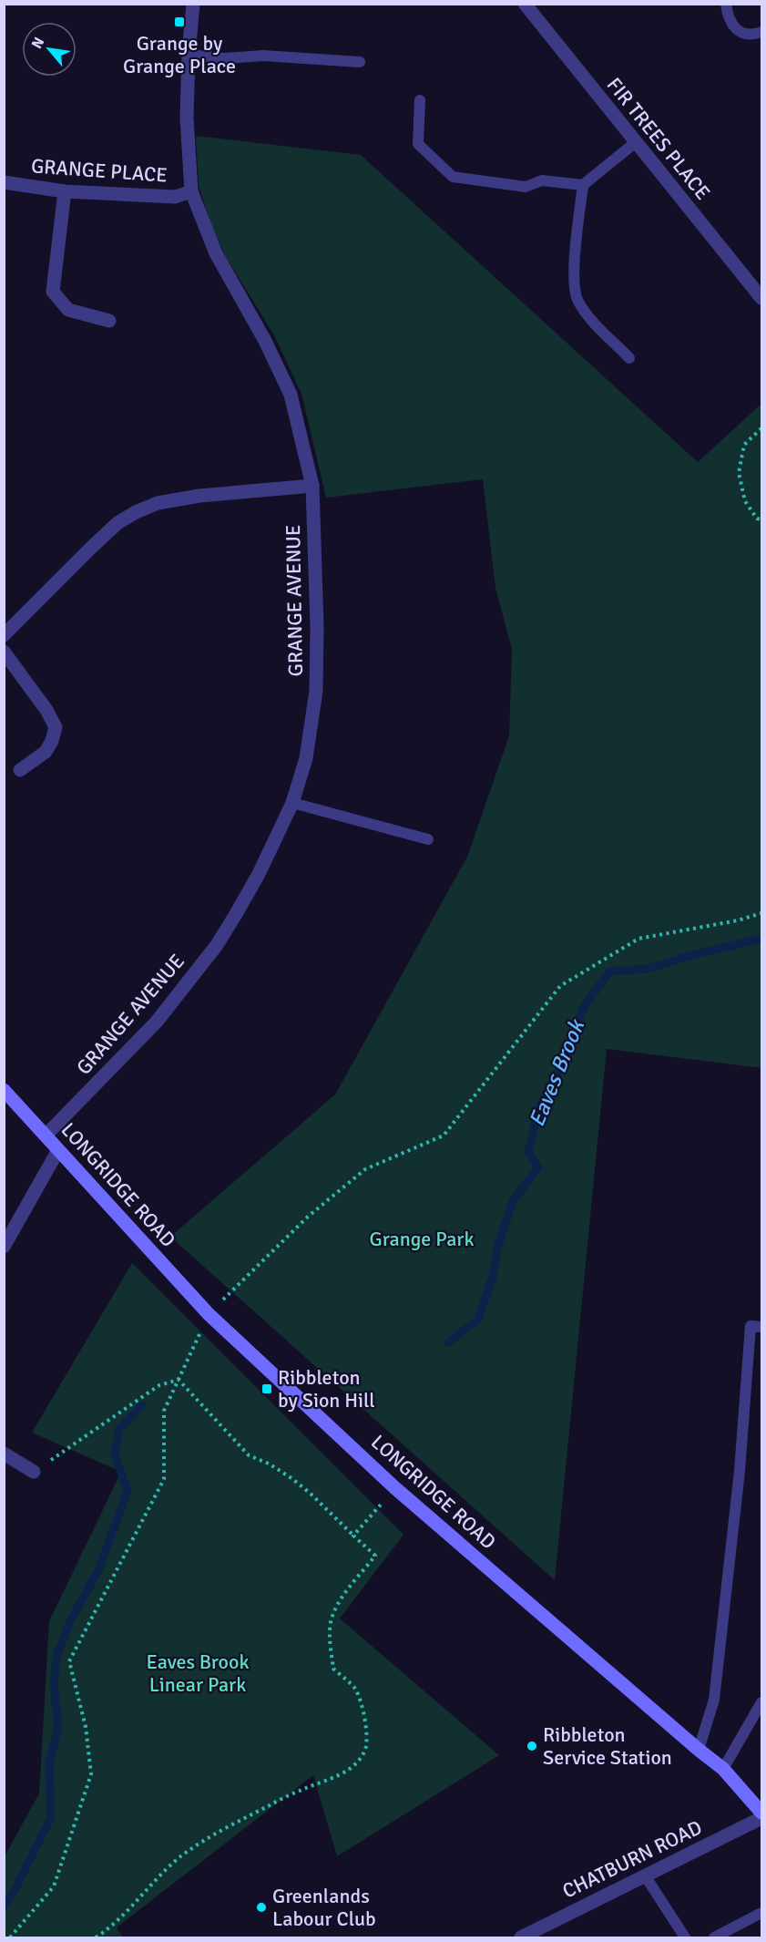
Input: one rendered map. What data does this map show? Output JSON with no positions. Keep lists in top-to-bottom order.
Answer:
{
  "streets": {
    "main road": ["LONGRIDGE ROAD"],
    "street": [
      "FIR TREES PLACE",
      "GRANGE PLACE",
      "GRANGE AVENUE",
      "CHATBURN ROAD"
    ]
  },
  "crossings": [
    ["GRANGE PLACE", "GRANGE AVENUE"],
    ["GRANGE AVENUE", "LONGRIDGE ROAD"]
  ],
  "water": ["Eaves Brook"],
  "parks": ["Grange Park", "Eaves Brook Linear Park"],
  "places": {
    "transit": ["Grange by Grange Place", "Ribbleton by Sion Hill"],
    "other": ["Ribbleton Service Station", "Greenlands Labour Club"]
  },
  "north": "top left"
}
